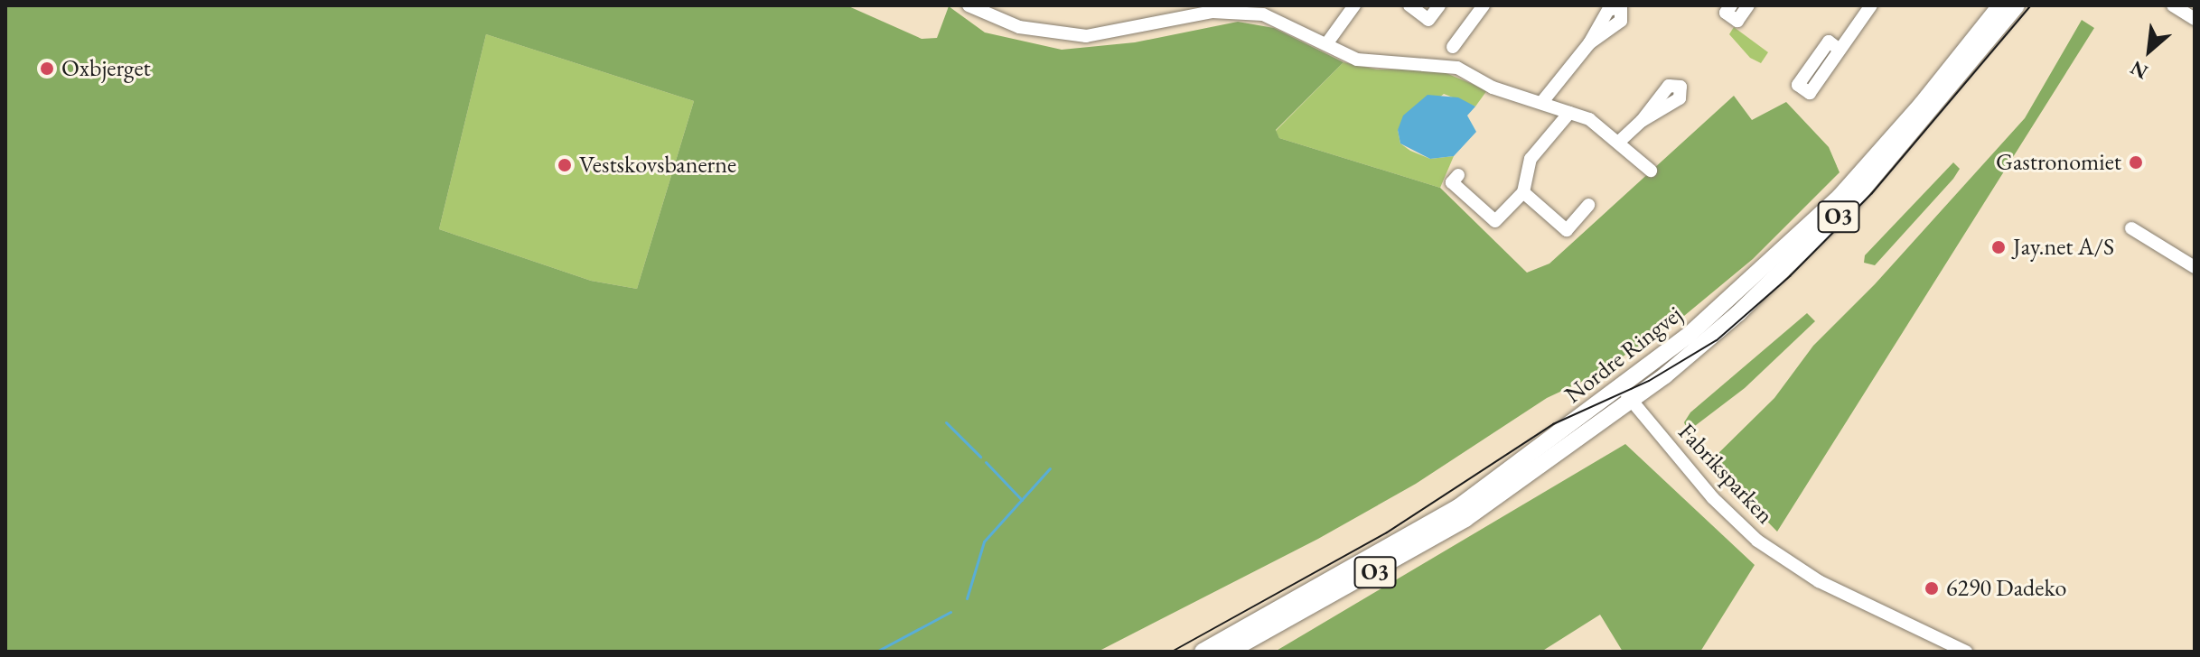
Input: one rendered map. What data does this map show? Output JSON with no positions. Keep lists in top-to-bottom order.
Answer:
{
  "streets": {
    "main road": ["O3", "Nordre Ringvej"],
    "street": ["Fabriksparken"]
  },
  "crossings": [
    ["Nordre Ringvej", "Fabriksparken"]
  ],
  "places": [
    "Oxbjerget",
    "Gastronomiet",
    "Vestskovsbanerne",
    "Jay.net A/S",
    "6290 Dadeko"
  ],
  "north": "bottom left"
}
